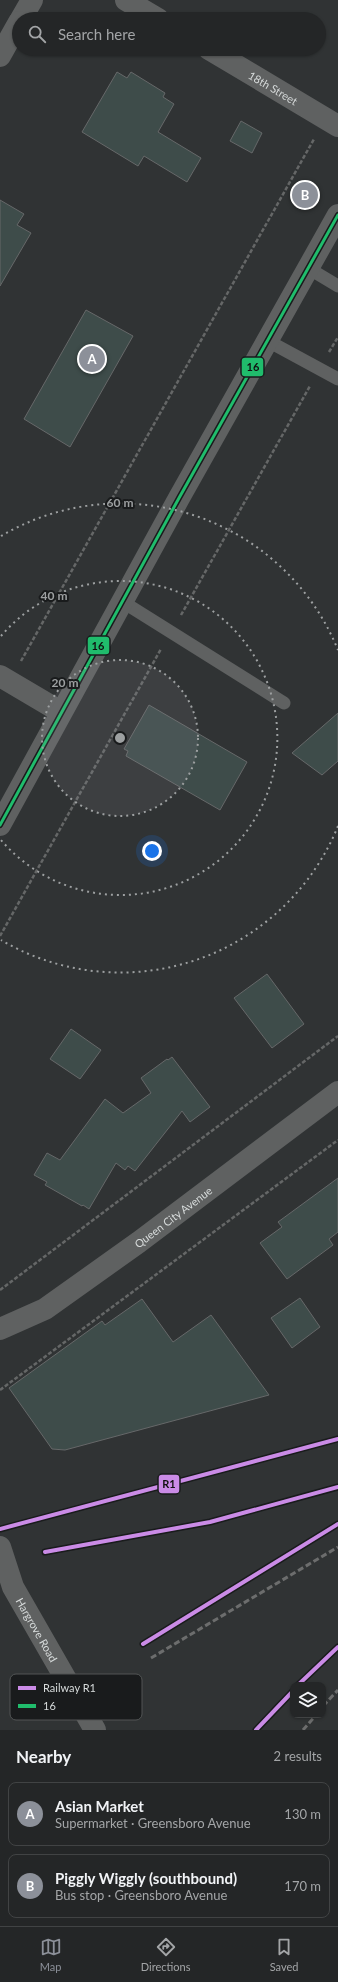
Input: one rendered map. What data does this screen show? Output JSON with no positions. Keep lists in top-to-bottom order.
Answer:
{
  "streets": {
    "main road": ["18th Street", "Queen City Avenue", "Hargrove Road"]
  },
  "lines": ["transit line 16", "rail line R1"],
  "legend": ["Railway R1", "16"],
  "page": {
    "search": "Search here",
    "pins": ["B", "A"],
    "heading": ["Nearby", "2 results"],
    "list": [
      {
        "mark": "A",
        "name": "Asian Market",
        "note": "Supermarket · Greensboro Avenue",
        "value": "130 m"
      },
      {
        "mark": "B",
        "name": "Piggly Wiggly (southbound)",
        "note": "Bus stop · Greensboro Avenue",
        "value": "170 m"
      }
    ],
    "nav": ["Map", "Directions", "Saved"]
  },
  "rings": ["60 m", "40 m", "20 m"]
}
